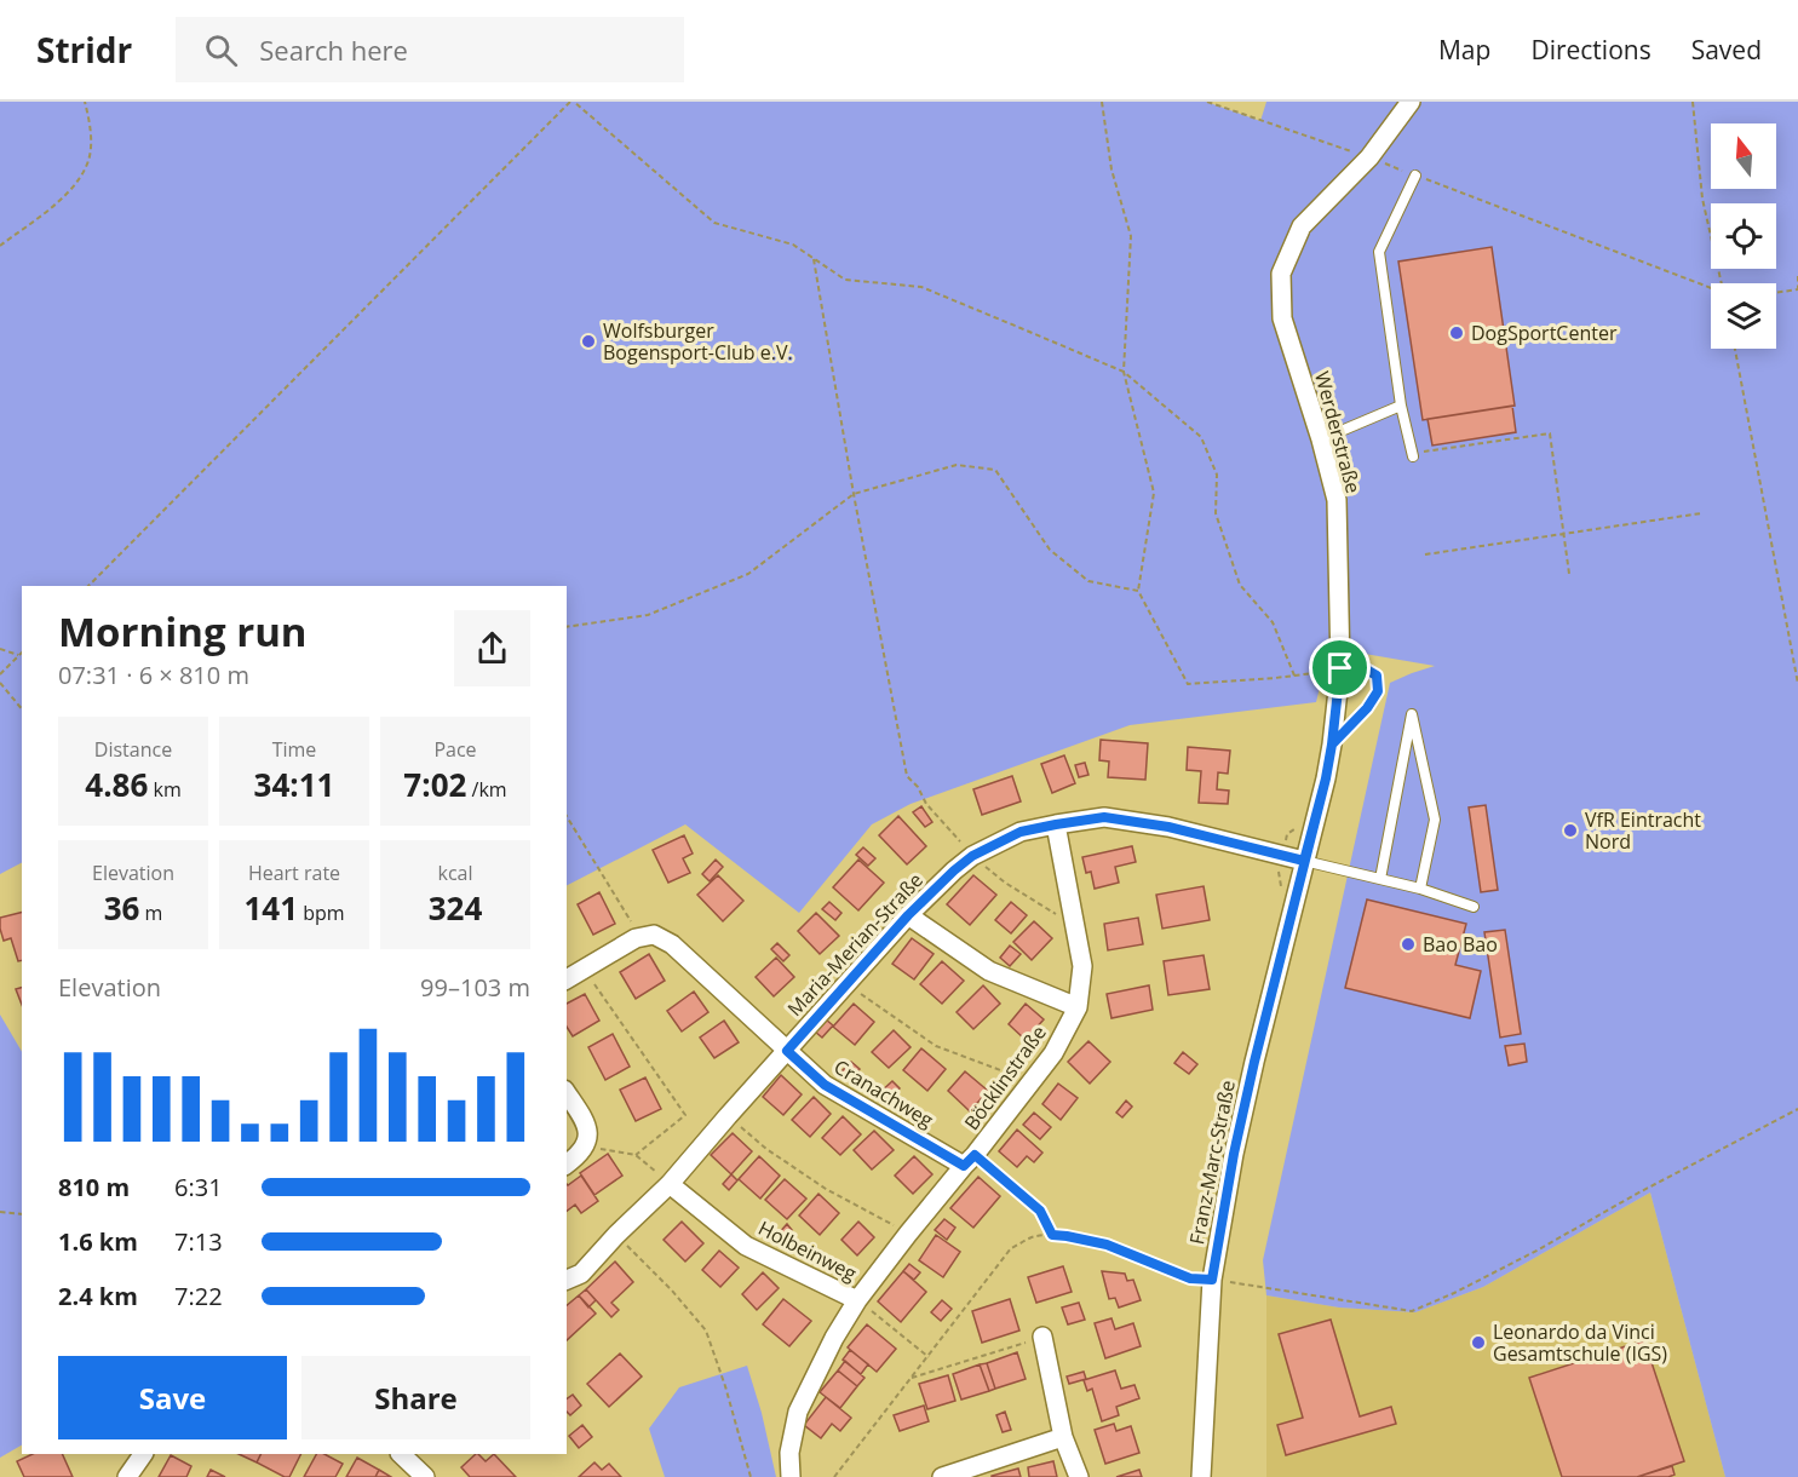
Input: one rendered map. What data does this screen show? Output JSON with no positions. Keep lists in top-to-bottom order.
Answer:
{
  "streets": {
    "street": [
      "Werderstraße",
      "Maria-Merian-Straße",
      "Böcklinstraße",
      "Cranachweg",
      "Franz-Marc-Straße",
      "Holbeinweg"
    ]
  },
  "crossings": [
    ["Werderstraße", "Maria-Merian-Straße"],
    ["Werderstraße", "Franz-Marc-Straße"],
    ["Maria-Merian-Straße", "Böcklinstraße"],
    ["Maria-Merian-Straße", "Cranachweg"],
    ["Maria-Merian-Straße", "Franz-Marc-Straße"],
    ["Maria-Merian-Straße", "Holbeinweg"],
    ["Böcklinstraße", "Cranachweg"],
    ["Böcklinstraße", "Holbeinweg"]
  ],
  "places": [
    "DogSportCenter",
    "Wolfsburger Bogensport-Club e.V.",
    "VfR Eintracht Nord",
    "Bao Bao",
    "Leonardo da Vinci Gesamtschule (IGS)"
  ],
  "north": "top",
  "page": {
    "header": "Stridr",
    "search": "Search here",
    "nav": ["Map", "Directions", "Saved"],
    "heading": ["Morning run", "07:31 · 6 × 810 m"],
    "stats": [
      ["Distance", "4.86 km"],
      ["Time", "34:11"],
      ["Pace", "7:02 /km"],
      ["Elevation", "36 m"],
      ["Heart rate", "141 bpm"],
      ["kcal", "324"]
    ],
    "chart": ["Elevation", "99–103 m"],
    "list": [
      {
        "name": "810 m",
        "note": "6:31"
      },
      {
        "name": "1.6 km",
        "note": "7:13"
      },
      {
        "name": "2.4 km",
        "note": "7:22"
      }
    ],
    "buttons": ["Save", "Share"]
  }
}
